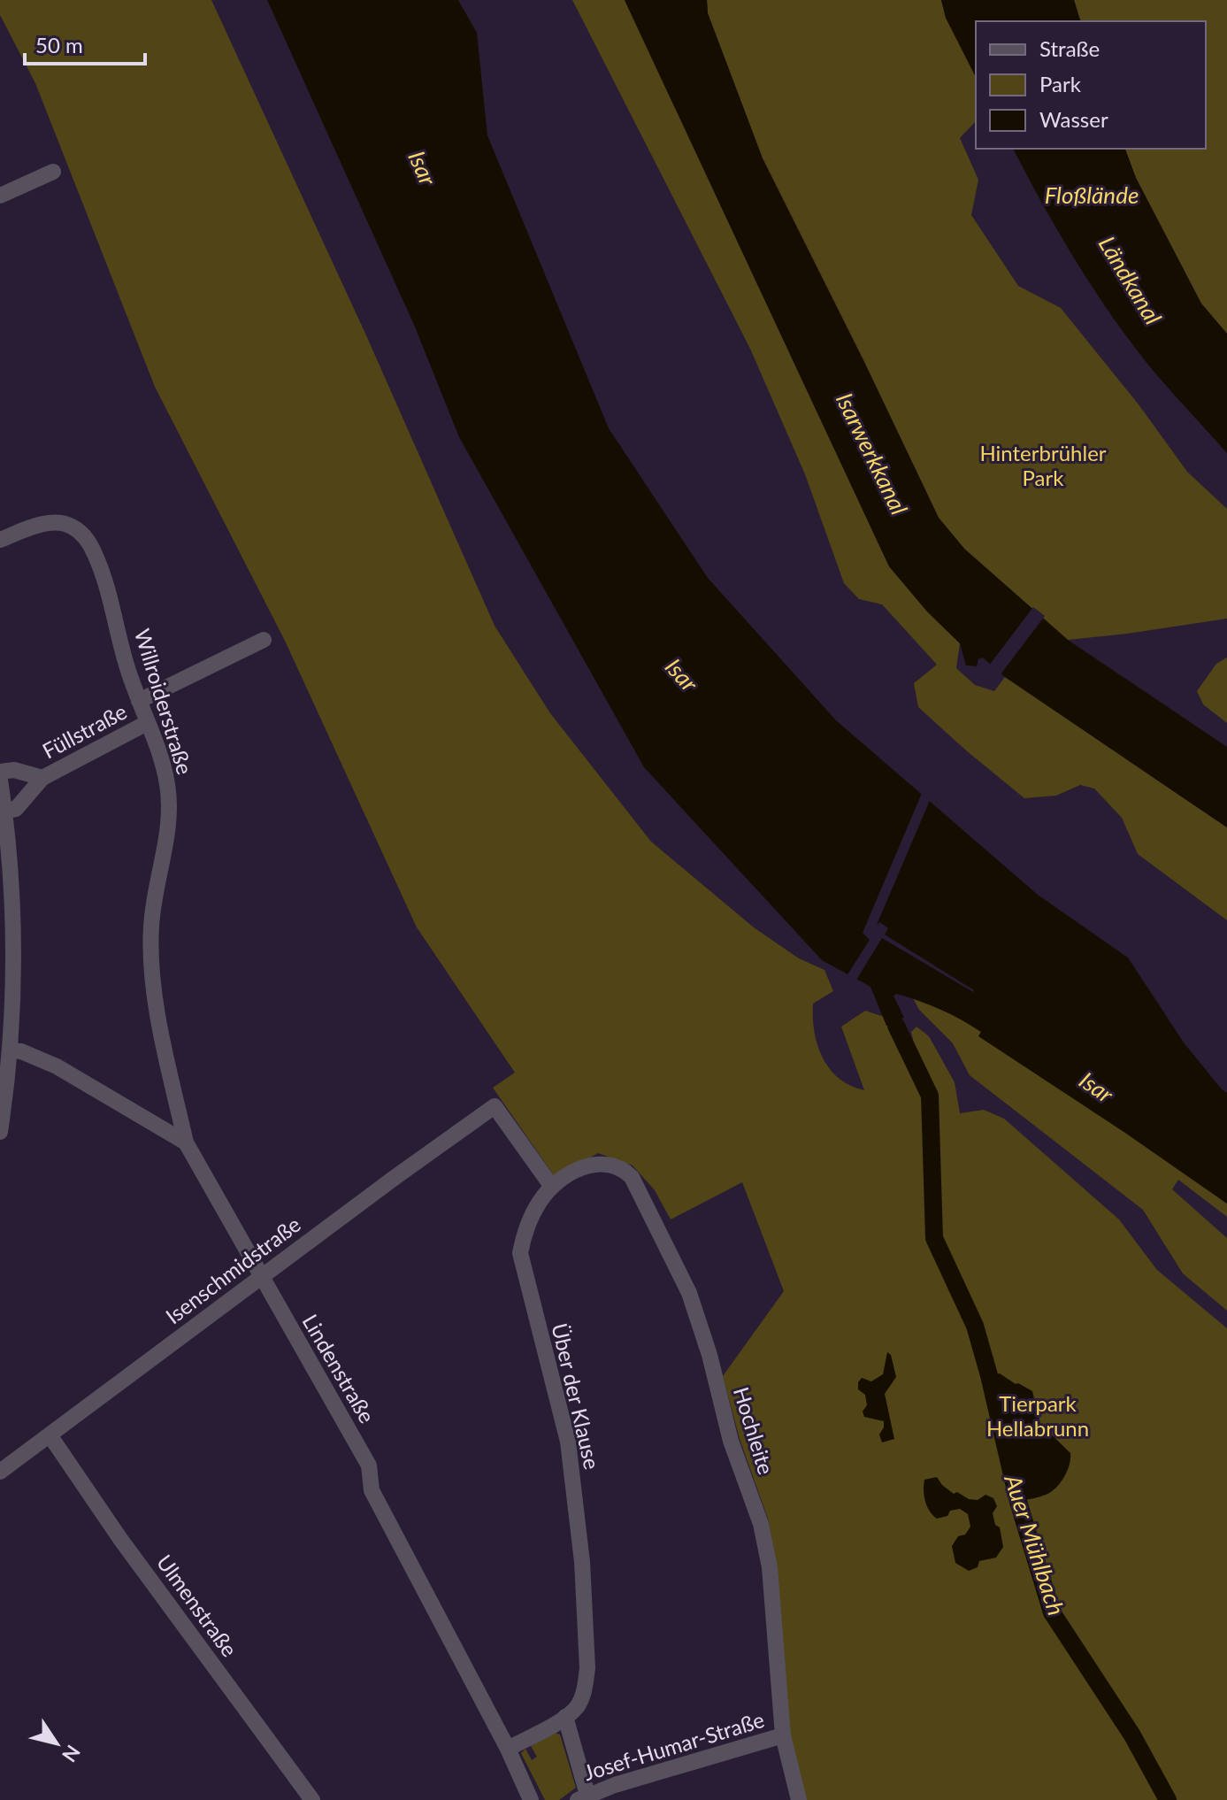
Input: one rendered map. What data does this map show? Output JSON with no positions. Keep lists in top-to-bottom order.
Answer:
{
  "streets": {
    "street": [
      "Willroiderstraße",
      "Füllstraße",
      "Isenschmidstraße",
      "Lindenstraße",
      "Über der Klause",
      "Hochleite",
      "Ulmenstraße",
      "Josef-Humar-Straße"
    ]
  },
  "crossings": [
    ["Willroiderstraße", "Füllstraße"],
    ["Willroiderstraße", "Lindenstraße"],
    ["Isenschmidstraße", "Lindenstraße"],
    ["Isenschmidstraße", "Über der Klause"],
    ["Isenschmidstraße", "Hochleite"],
    ["Isenschmidstraße", "Ulmenstraße"],
    ["Lindenstraße", "Über der Klause"],
    ["Über der Klause", "Hochleite"],
    ["Hochleite", "Josef-Humar-Straße"]
  ],
  "water": [
    "Isar",
    "Floßlände",
    "Ländkanal",
    "Isarwerkkanal",
    "Auer Mühlbach"
  ],
  "parks": ["Hinterbrühler Park", "Tierpark Hellabrunn"],
  "legend": ["Straße", "Park", "Wasser"],
  "scale_bar": "50 m",
  "north": "bottom right"
}
